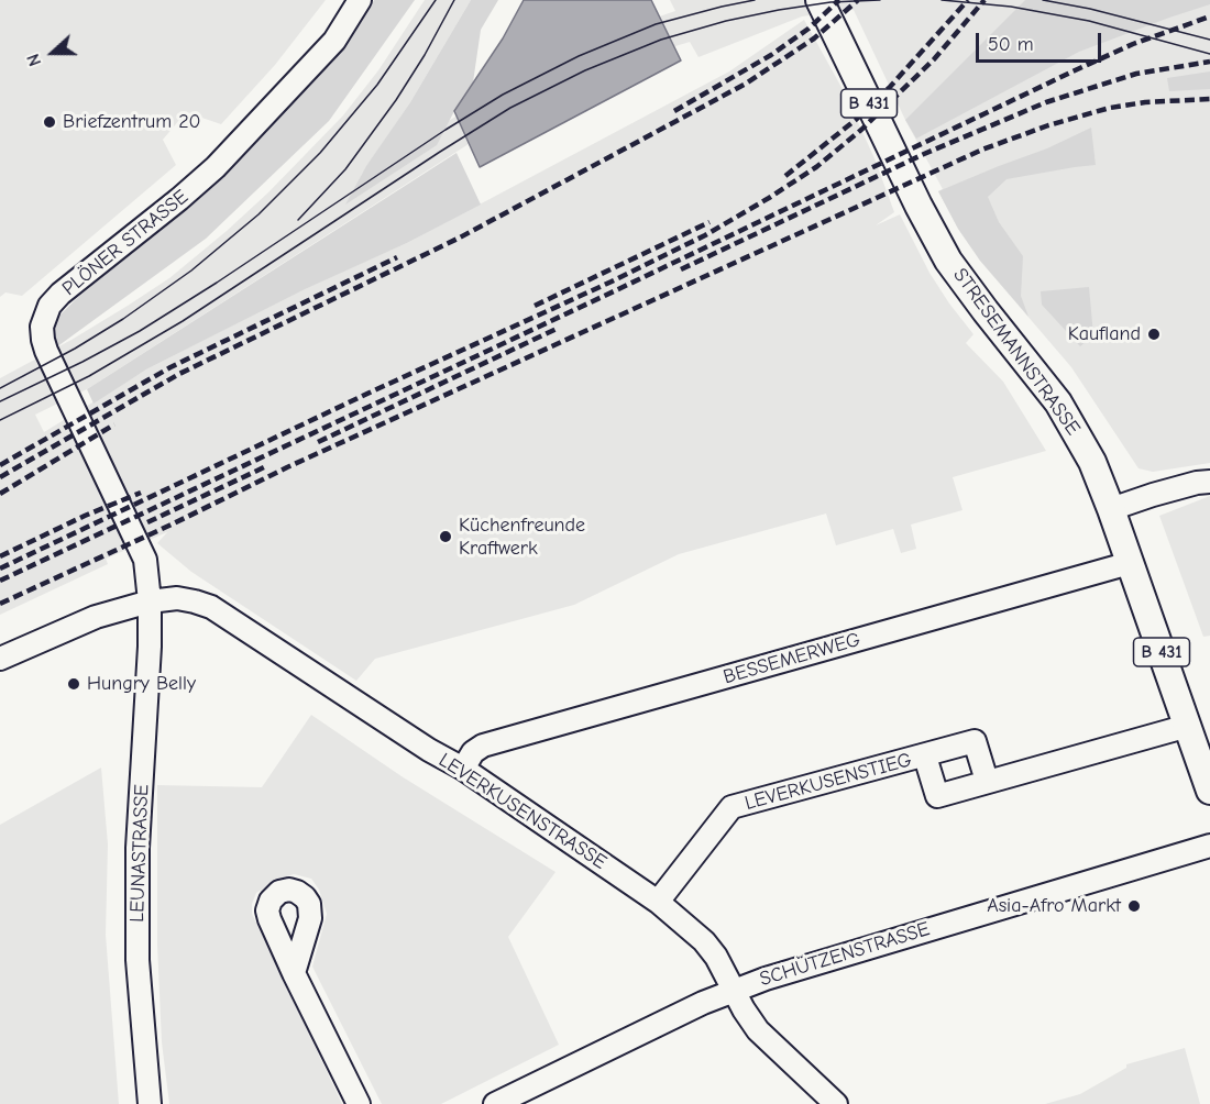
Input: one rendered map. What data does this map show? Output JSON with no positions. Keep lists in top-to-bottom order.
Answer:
{
  "streets": {
    "main road": ["B 431", "STRESEMANNSTRASSE"],
    "street": [
      "PLÖNER STRASSE",
      "BESSEMERWEG",
      "LEVERKUSENSTIEG",
      "LEVERKUSENSTRASSE",
      "LEUNASTRASSE",
      "SCHÜTZENSTRASSE"
    ]
  },
  "crossings": [
    ["PLÖNER STRASSE", "LEVERKUSENSTRASSE"],
    ["PLÖNER STRASSE", "LEUNASTRASSE"],
    ["STRESEMANNSTRASSE", "BESSEMERWEG"],
    ["STRESEMANNSTRASSE", "LEVERKUSENSTIEG"],
    ["BESSEMERWEG", "LEVERKUSENSTRASSE"],
    ["LEVERKUSENSTIEG", "LEVERKUSENSTRASSE"],
    ["LEVERKUSENSTRASSE", "LEUNASTRASSE"],
    ["LEVERKUSENSTRASSE", "SCHÜTZENSTRASSE"]
  ],
  "places": [
    "Briefzentrum 20",
    "Kaufland",
    "Küchenfreunde Kraftwerk",
    "Hungry Belly",
    "Asia-Afro Markt"
  ],
  "scale_bar": "50 m",
  "north": "left"
}
